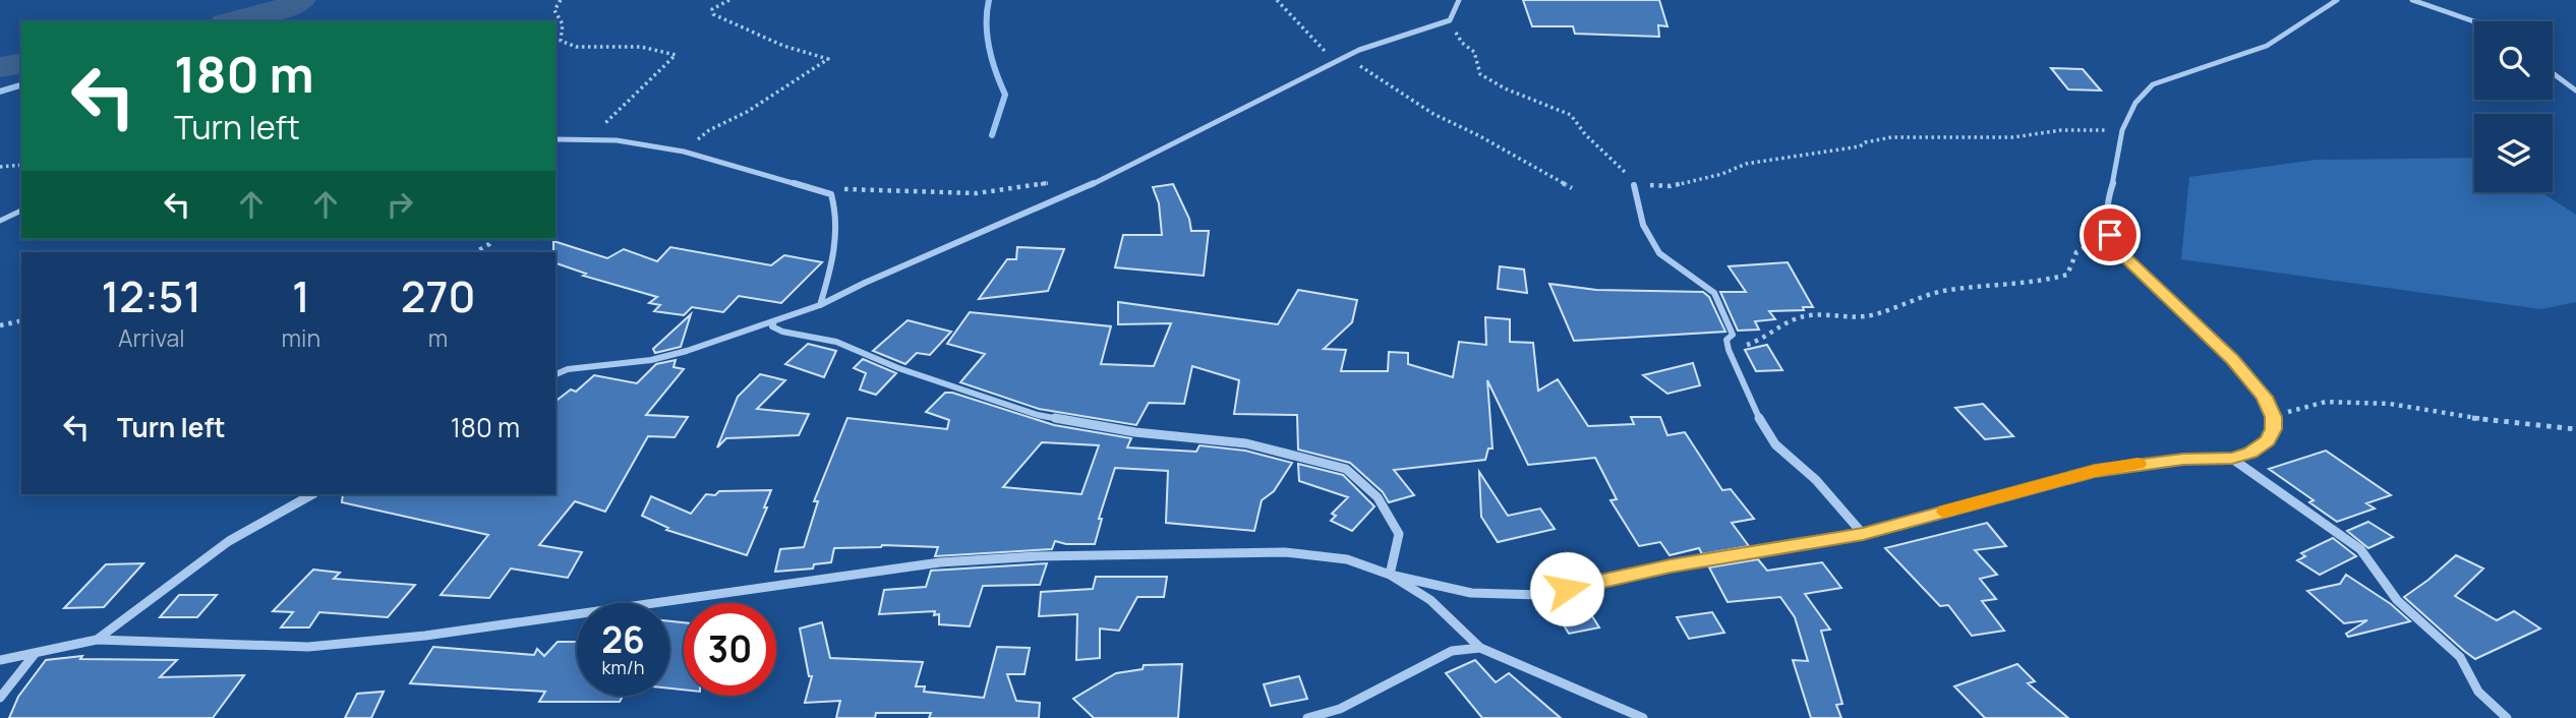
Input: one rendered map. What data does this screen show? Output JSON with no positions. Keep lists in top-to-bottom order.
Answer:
{
  "page": {
    "turn": ["180 m", "Turn left"],
    "eta": [
      "12:51",
      "Arrival",
      "1",
      "min",
      "270",
      "m"
    ],
    "list": [
      {
        "name": "Turn left",
        "value": "180 m"
      }
    ],
    "speed": "26 km/h",
    "limit": "30"
  }
}
